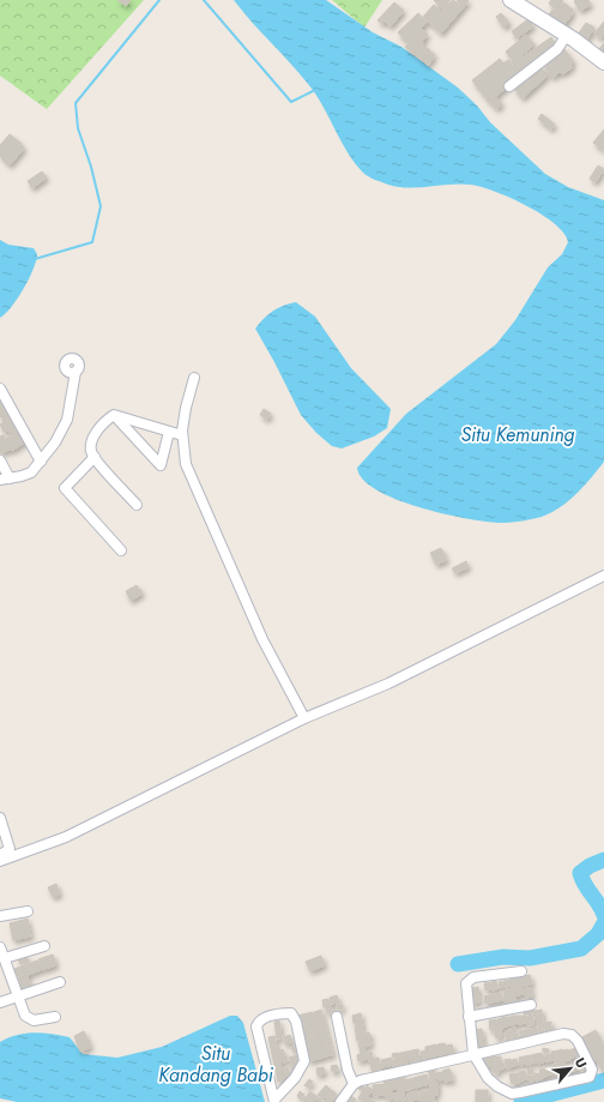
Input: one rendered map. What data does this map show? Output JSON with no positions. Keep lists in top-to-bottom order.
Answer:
{
  "water": ["Situ Kemuning", "Situ Kandang Babi"],
  "north": "top right"
}
